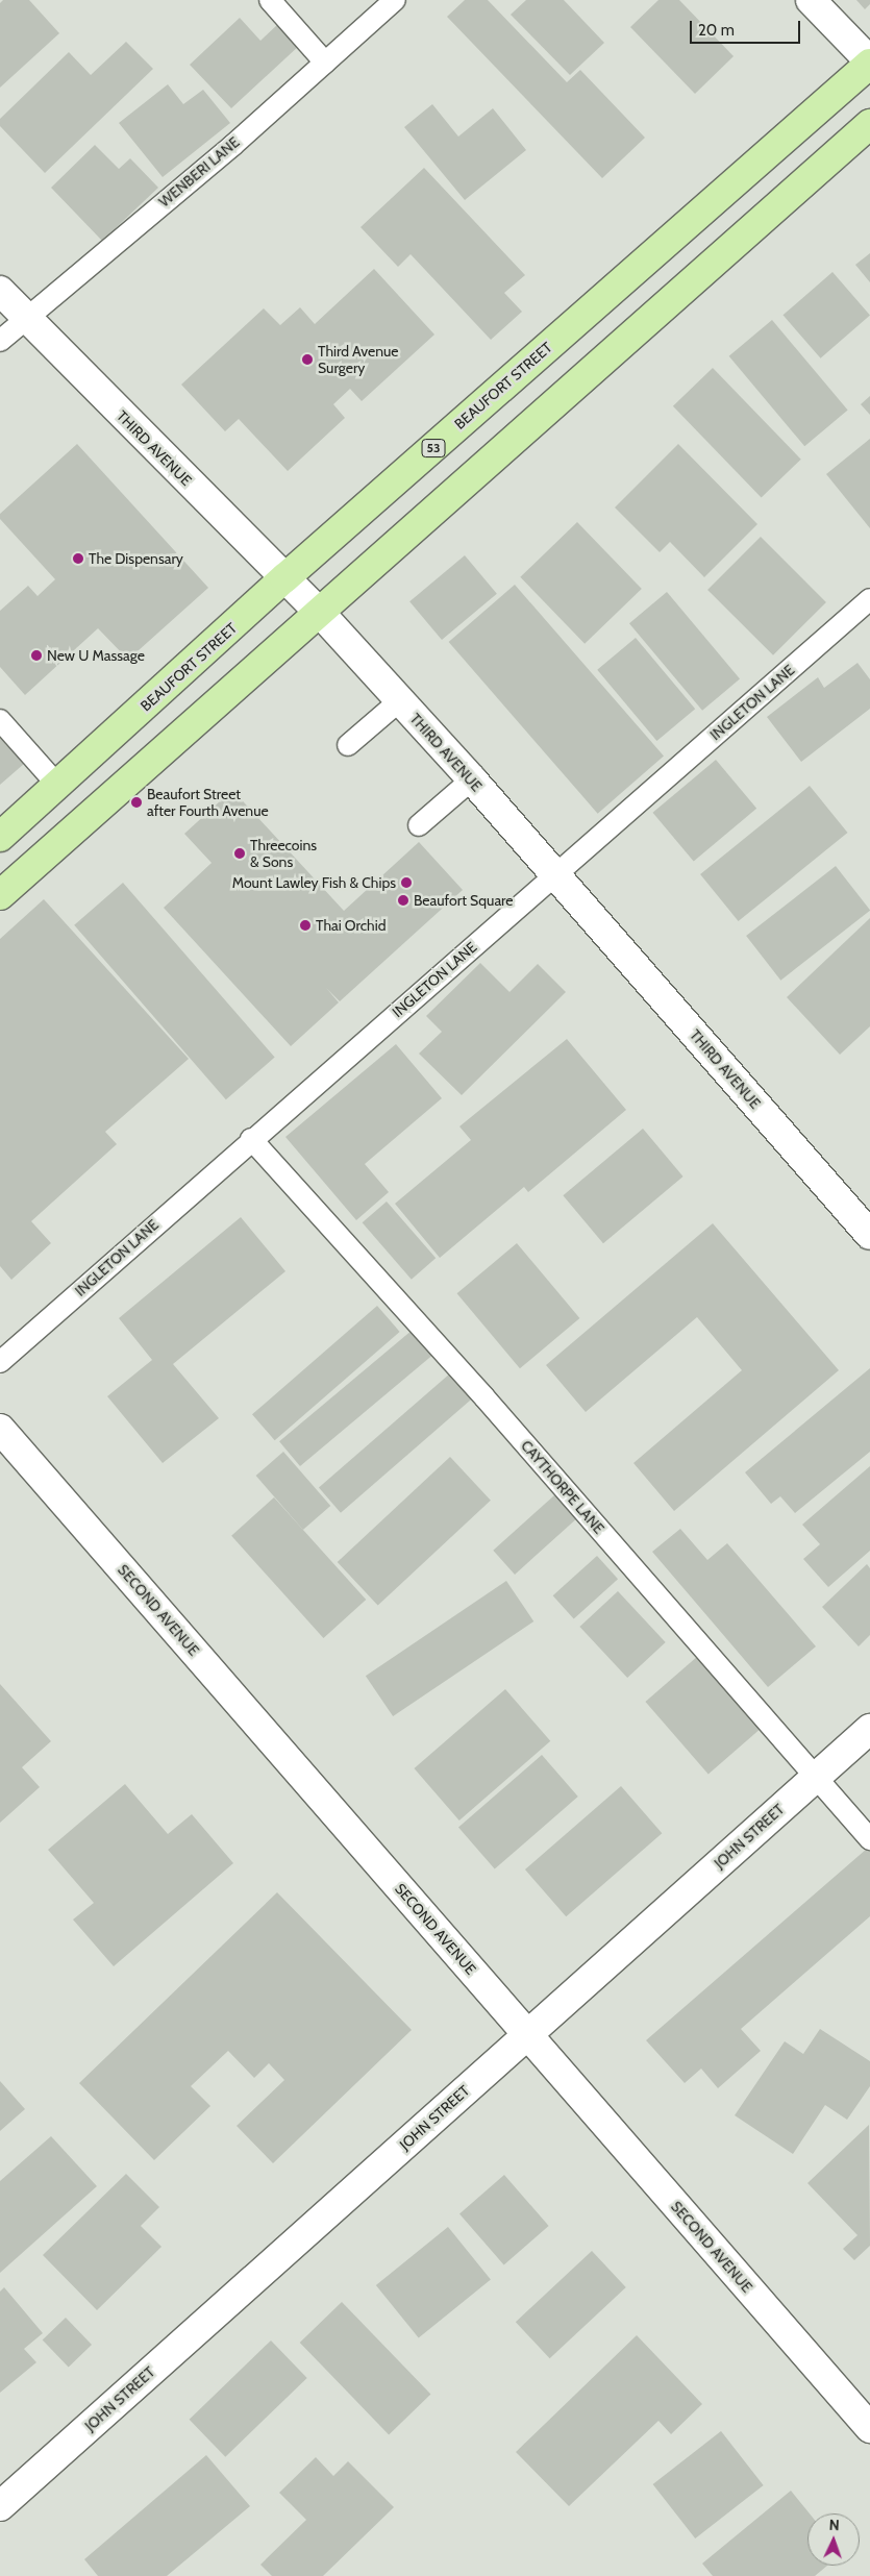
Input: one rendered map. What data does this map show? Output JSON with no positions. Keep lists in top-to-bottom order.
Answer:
{
  "streets": {
    "main road": ["BEAUFORT STREET", "53"],
    "street": ["THIRD AVENUE", "SECOND AVENUE", "JOHN STREET"],
    "lane": ["WENBERI LANE", "INGLETON LANE", "CAYTHORPE LANE"]
  },
  "crossings": [
    ["WENBERI LANE", "THIRD AVENUE"],
    ["BEAUFORT STREET", "THIRD AVENUE"],
    ["THIRD AVENUE", "INGLETON LANE"],
    ["INGLETON LANE", "CAYTHORPE LANE"],
    ["CAYTHORPE LANE", "JOHN STREET"],
    ["SECOND AVENUE", "JOHN STREET"]
  ],
  "places": [
    "Third Avenue Surgery",
    "The Dispensary",
    "New U Massage",
    "Beaufort Street after Fourth Avenue",
    "Threecoins & Sons",
    "Mount Lawley Fish & Chips",
    "Beaufort Square",
    "Thai Orchid"
  ],
  "scale_bar": "20 m",
  "north": "top"
}
